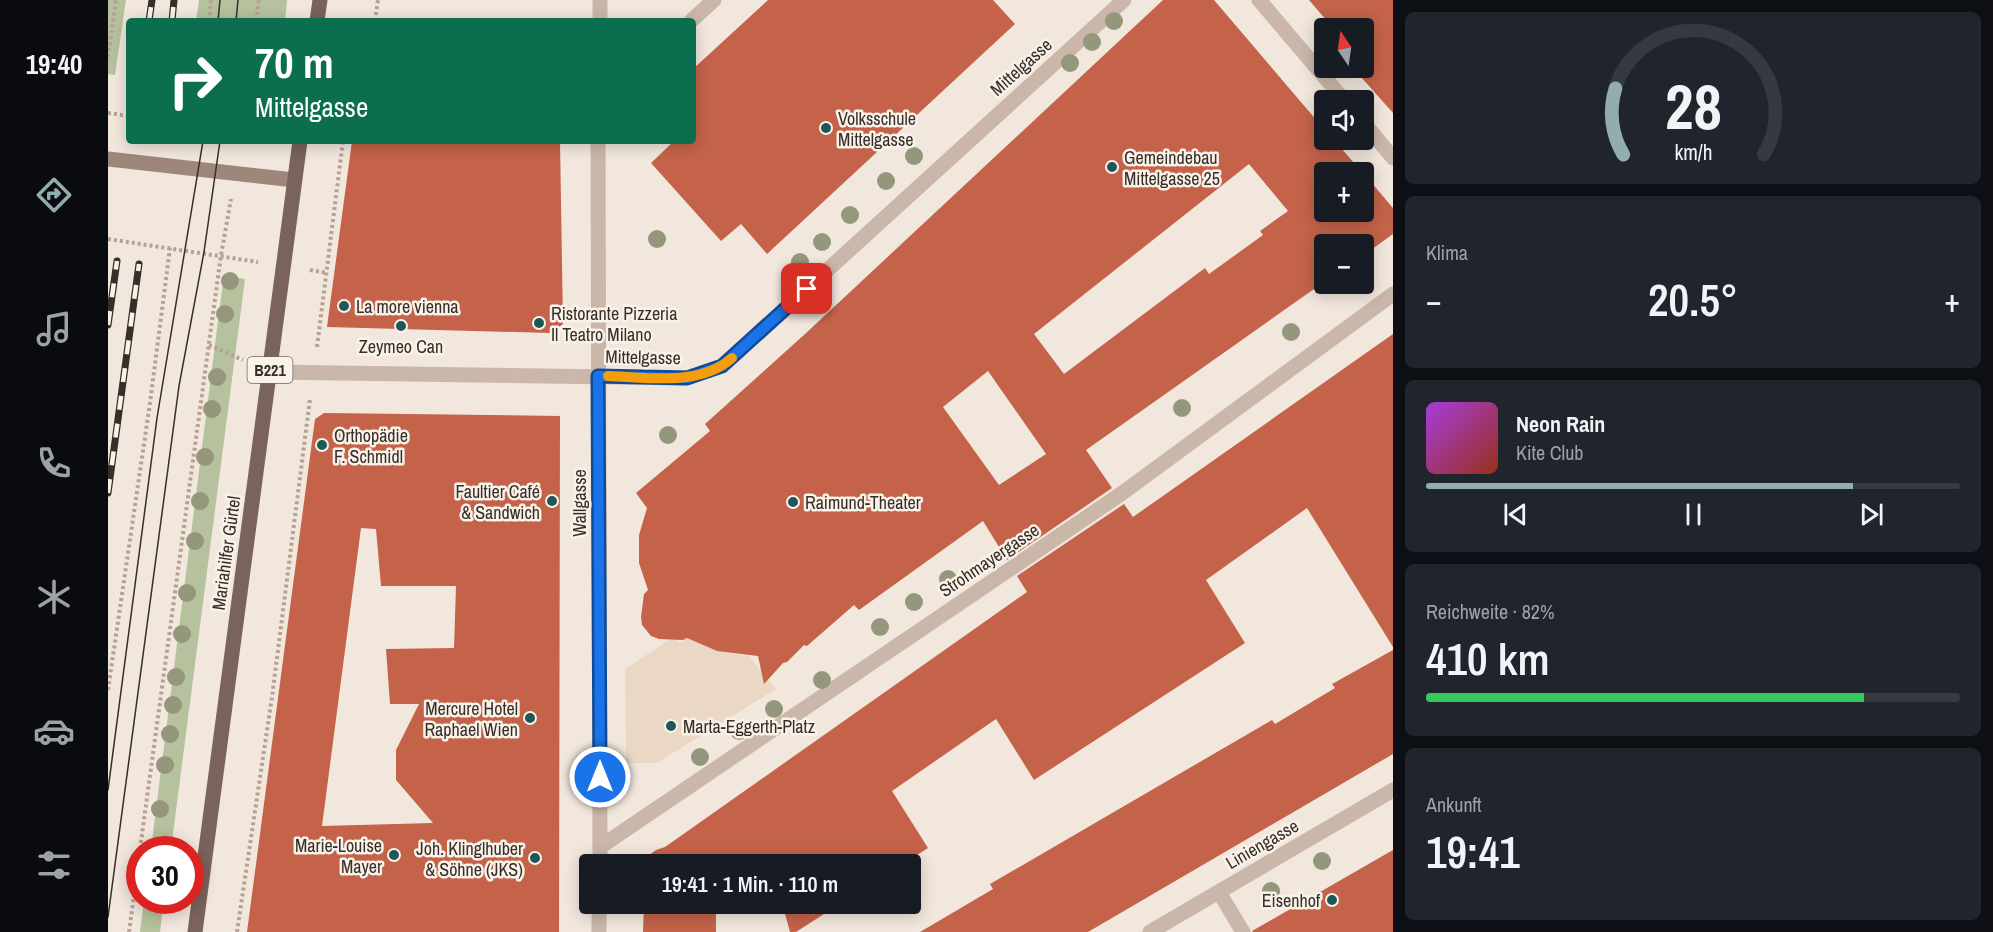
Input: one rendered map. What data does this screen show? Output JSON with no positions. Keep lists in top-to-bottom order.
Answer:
{
  "streets": {
    "main road": ["B221", "Mariahilfer Gürtel"],
    "street": [
      "Mittelgasse",
      "Wallgasse",
      "Strohmayergasse",
      "Liniengasse"
    ]
  },
  "crossings": [
    ["Mittelgasse", "Wallgasse"],
    ["Mittelgasse", "Mariahilfer Gürtel"],
    ["Wallgasse", "Strohmayergasse"]
  ],
  "places": [
    "Volksschule Mittelgasse",
    "Gemeindebau Mittelgasse 25",
    "La more vienna",
    "Ristorante Pizzeria Il Teatro Milano",
    "Zeymeo Can",
    "Orthopädie F. Schmidl",
    "Faultier Café & Sandwich",
    "Raimund-Theater",
    "Mercure Hotel Raphael Wien",
    "Marta-Eggerth-Platz",
    "Marie-Louise Mayer",
    "Joh. Klinglhuber & Söhne (JKS)",
    "Eisenhof"
  ],
  "north": "top",
  "page": {
    "tabs": "19:40",
    "map_buttons": ["+", "−"],
    "turn": ["70 m", "Mittelgasse"],
    "tile": [
      "Klima",
      ["Reichweite · 82%", "410 km"],
      ["Ankunft", "19:41"]
    ],
    "heat": ["−", "20.5°", "+"],
    "song": ["Neon Rain", "Kite Club"],
    "limit": "30",
    "trip": "19:41 · 1 Min. · 110 m",
    "gauge": ["28", "km/h"]
  }
}
